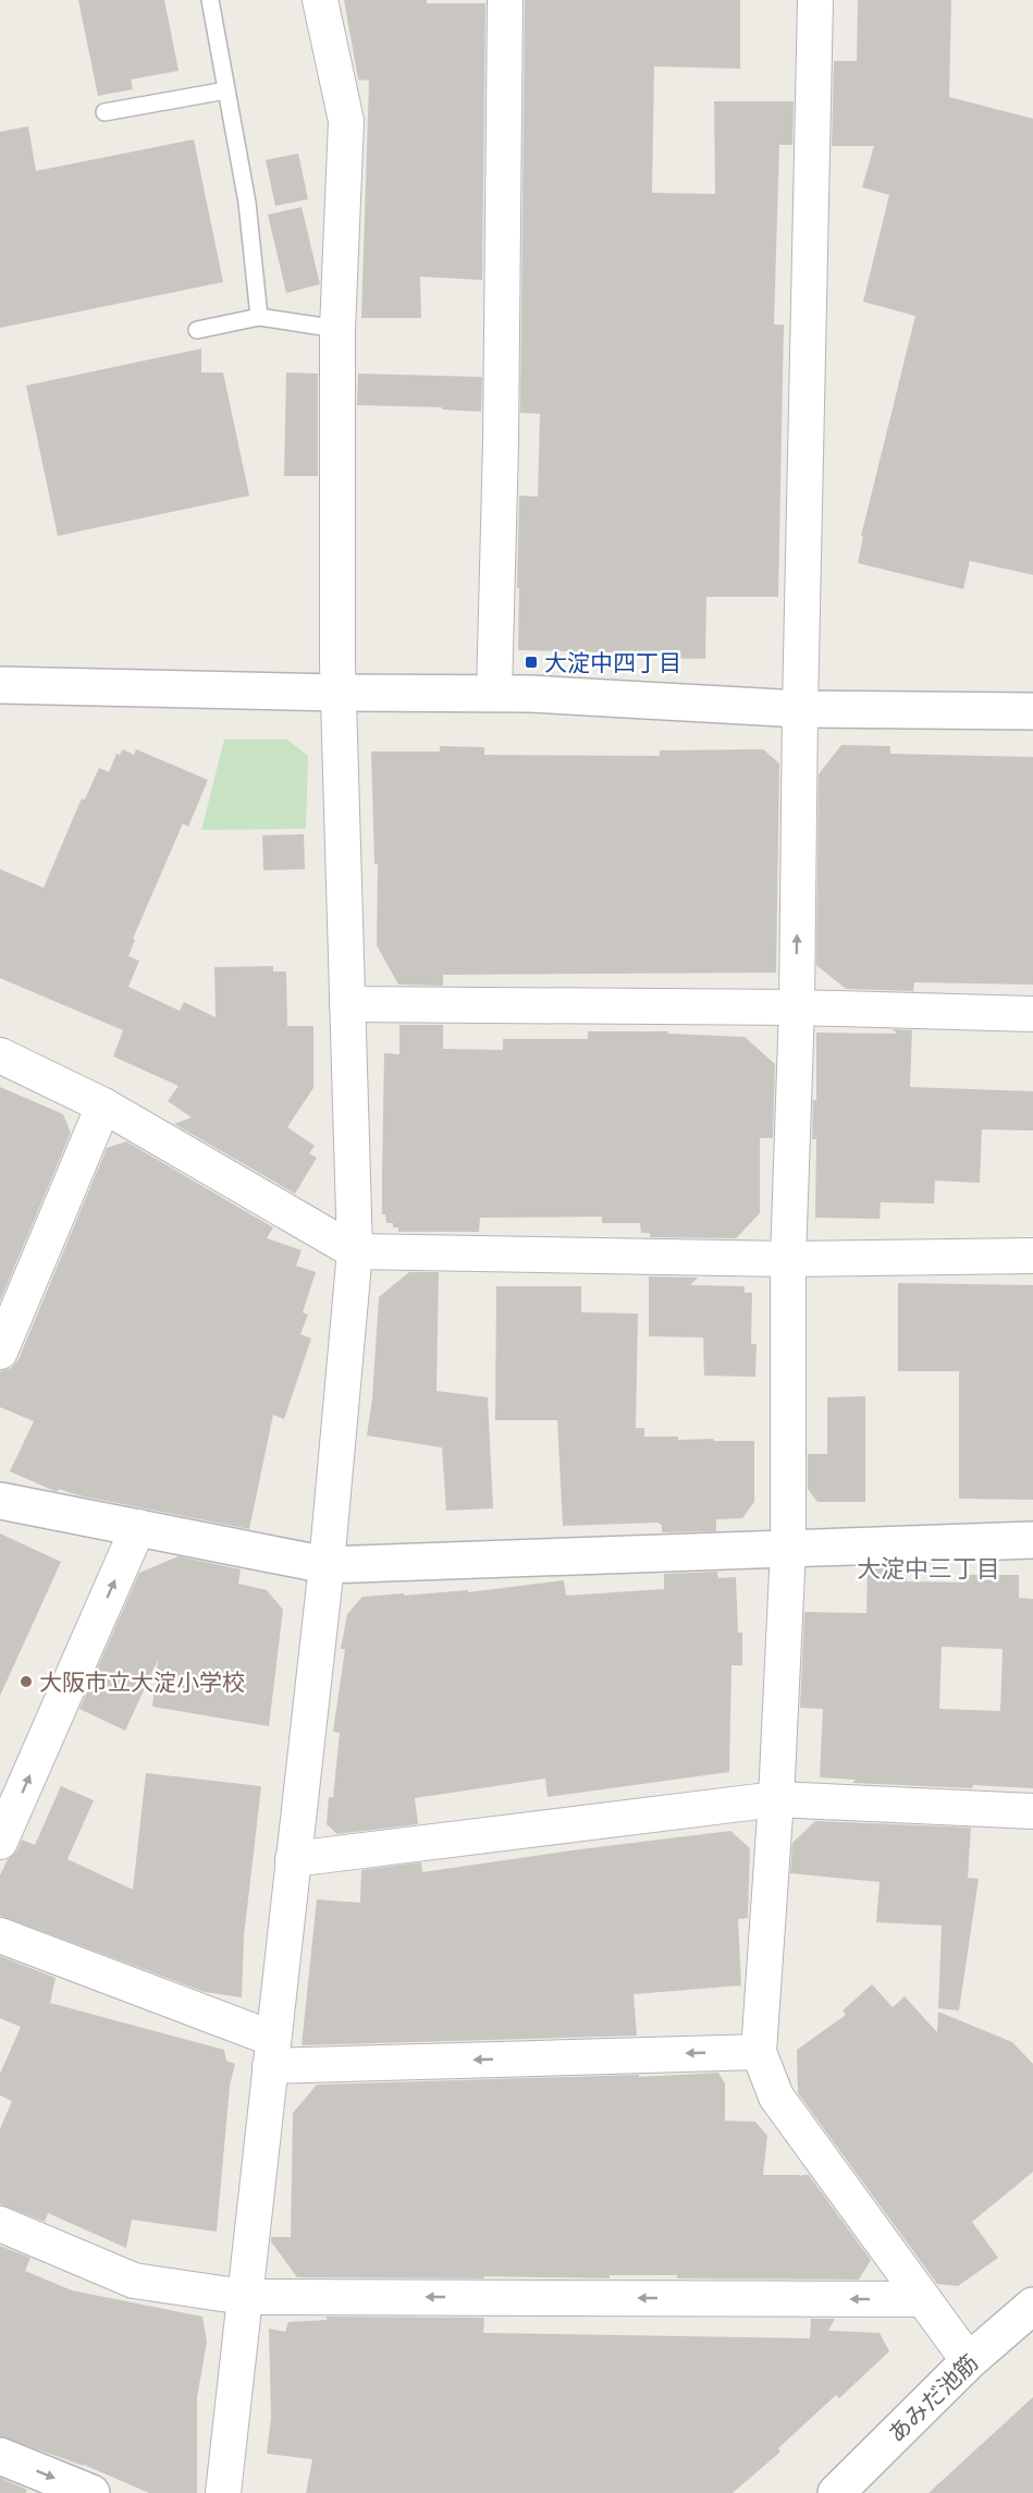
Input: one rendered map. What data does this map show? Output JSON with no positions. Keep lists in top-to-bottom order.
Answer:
{
  "streets": {
    "street": ["あみだ池筋"]
  },
  "districts": ["大淀中三丁目"],
  "places": {
    "transit": ["大淀中四丁目"],
    "other": ["大阪市立大淀小学校"]
  }
}
